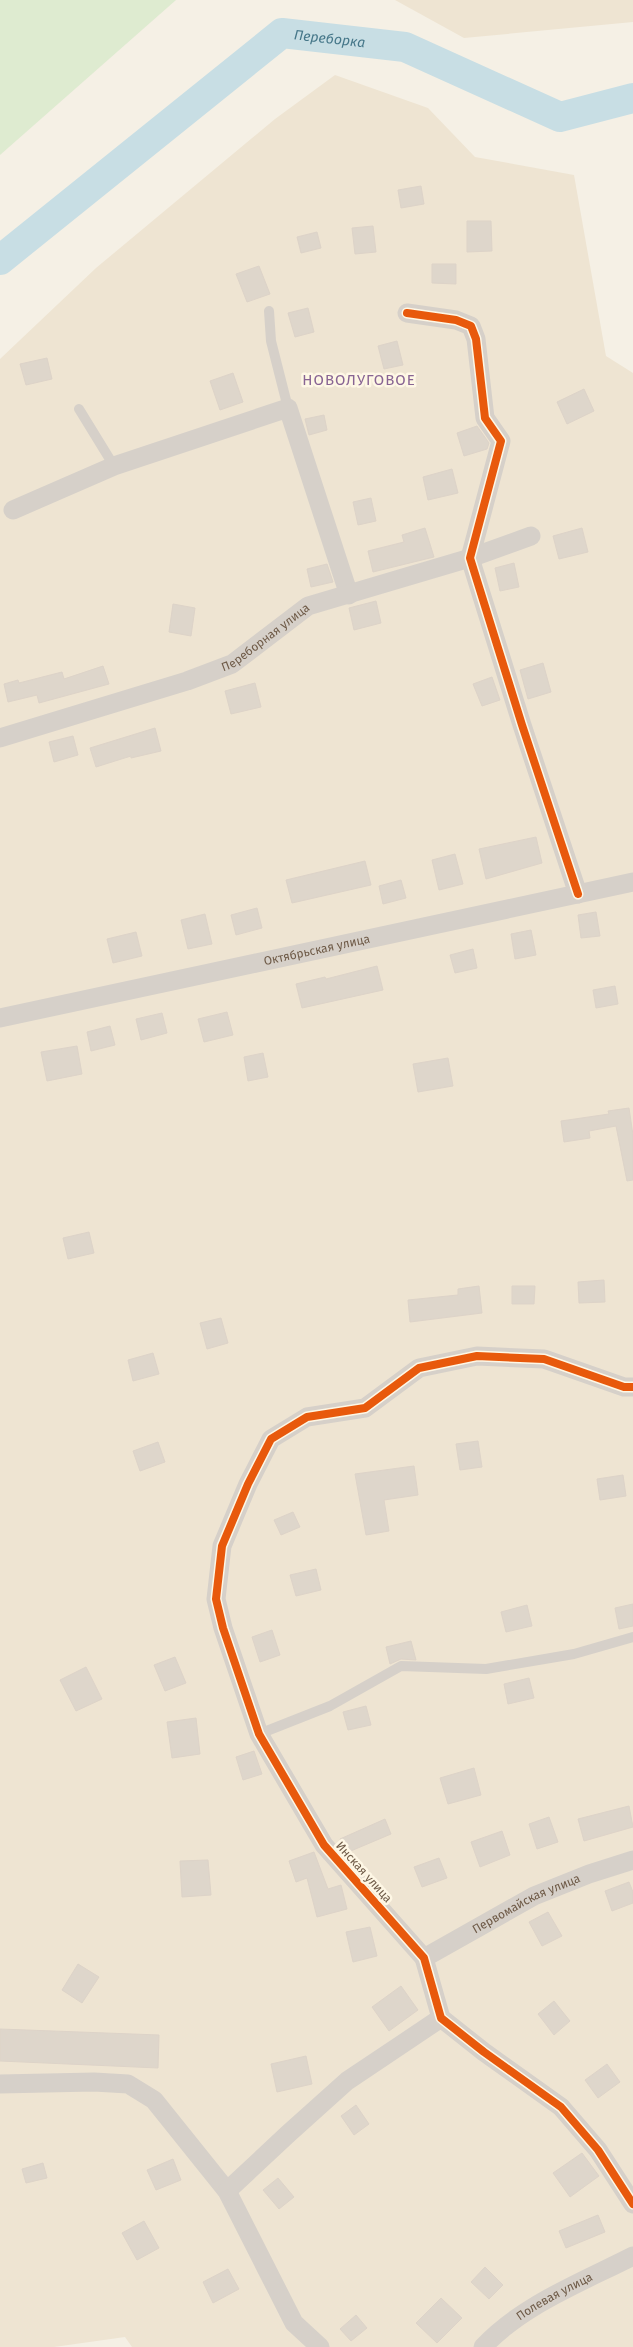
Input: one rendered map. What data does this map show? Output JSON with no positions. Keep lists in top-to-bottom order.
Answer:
{
  "streets": {
    "street": [
      "Переборная улица",
      "Октябрьская улица",
      "Инская улица",
      "Первомайская улица",
      "Полевая улица"
    ]
  },
  "crossings": [
    ["Инская улица", "Первомайская улица"]
  ],
  "districts": ["НОВОЛУГОВОЕ"],
  "water": ["Переборка"]
}
